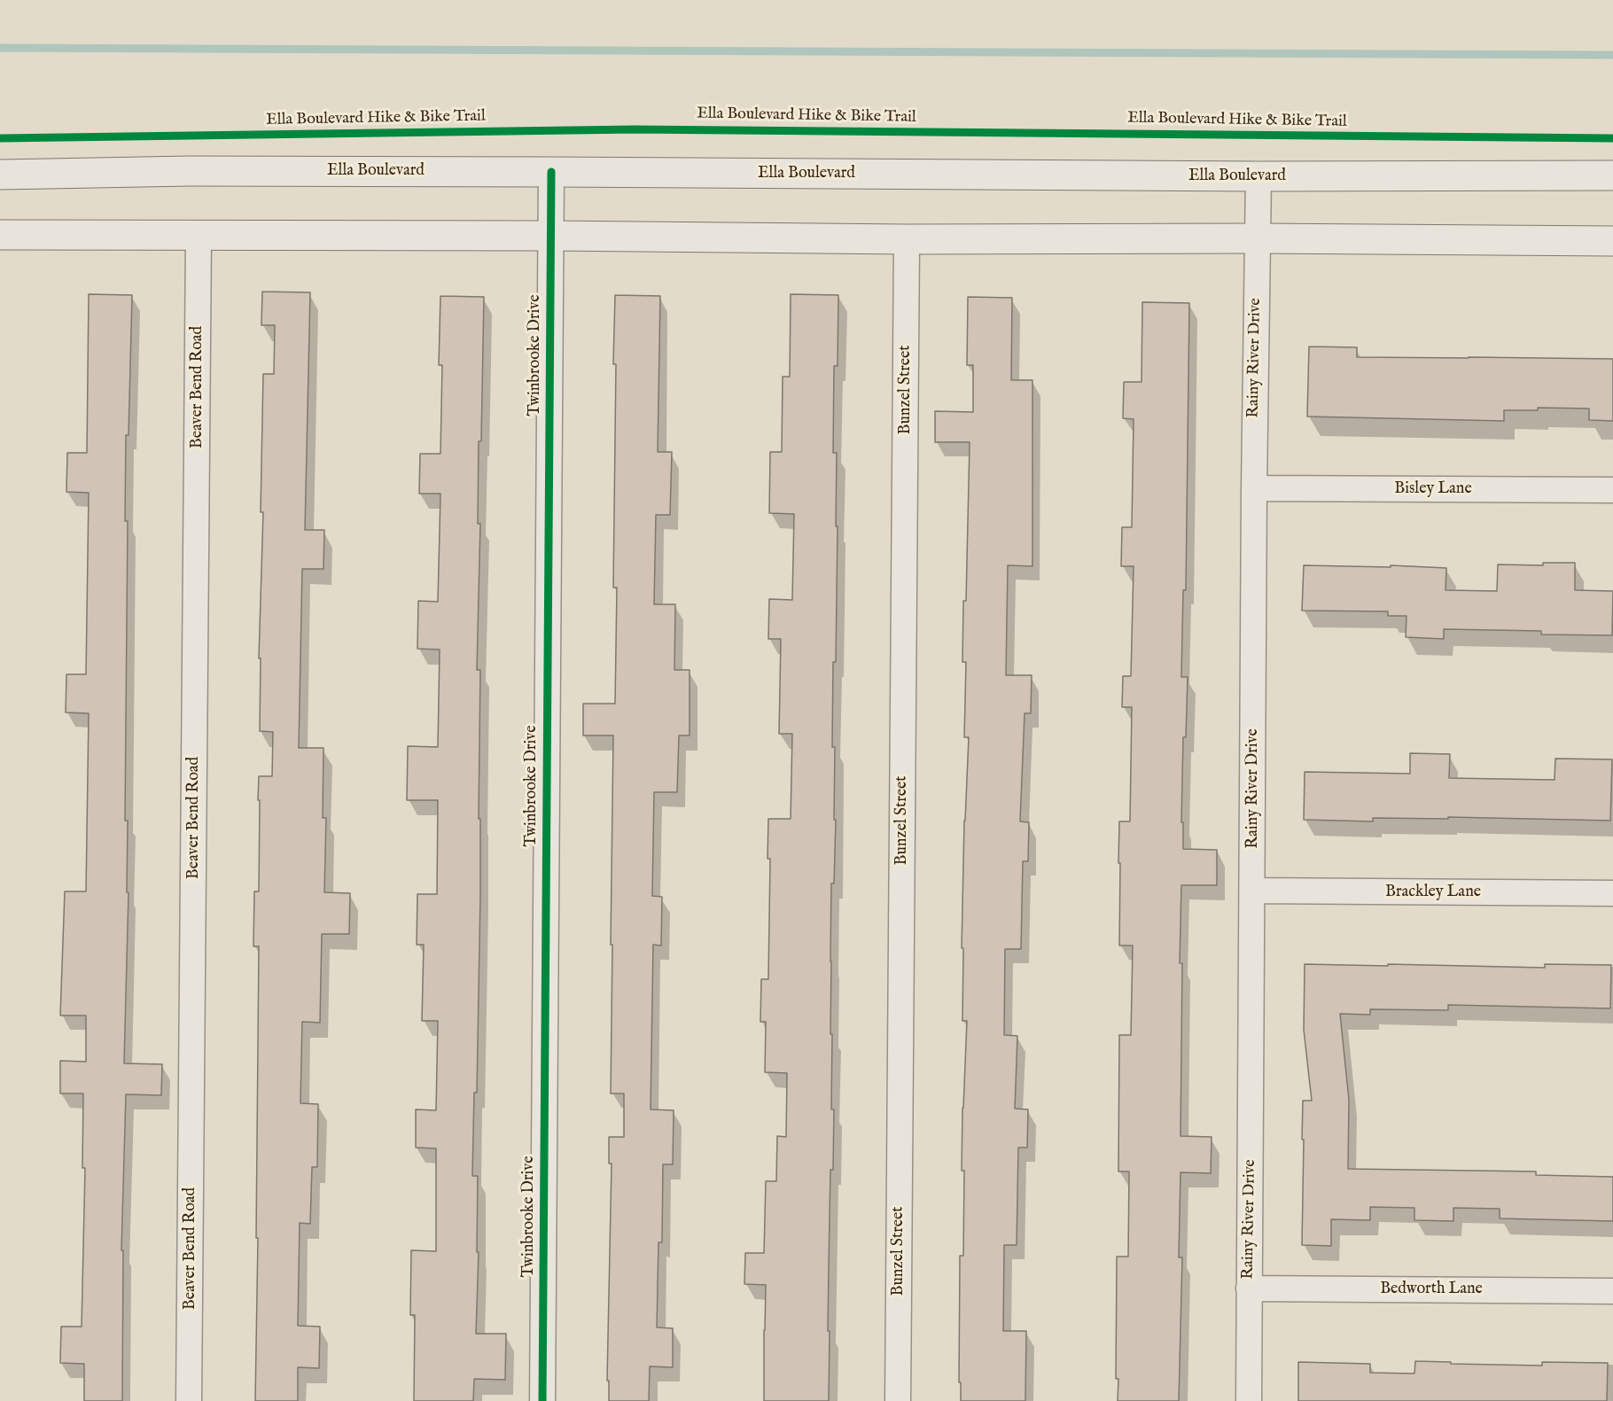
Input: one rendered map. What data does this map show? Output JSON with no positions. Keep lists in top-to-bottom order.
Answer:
{
  "streets": {
    "main road": ["Ella Boulevard"],
    "street": [
      "Twinbrooke Drive",
      "Rainy River Drive",
      "Beaver Bend Road",
      "Bunzel Street",
      "Bisley Lane",
      "Brackley Lane",
      "Bedworth Lane"
    ],
    "cycle path": ["Ella Boulevard Hike & Bike Trail"]
  },
  "crossings": [
    ["Ella Boulevard", "Twinbrooke Drive"],
    ["Ella Boulevard", "Rainy River Drive"],
    ["Rainy River Drive", "Bisley Lane"],
    ["Rainy River Drive", "Brackley Lane"],
    ["Rainy River Drive", "Bedworth Lane"]
  ]
}
